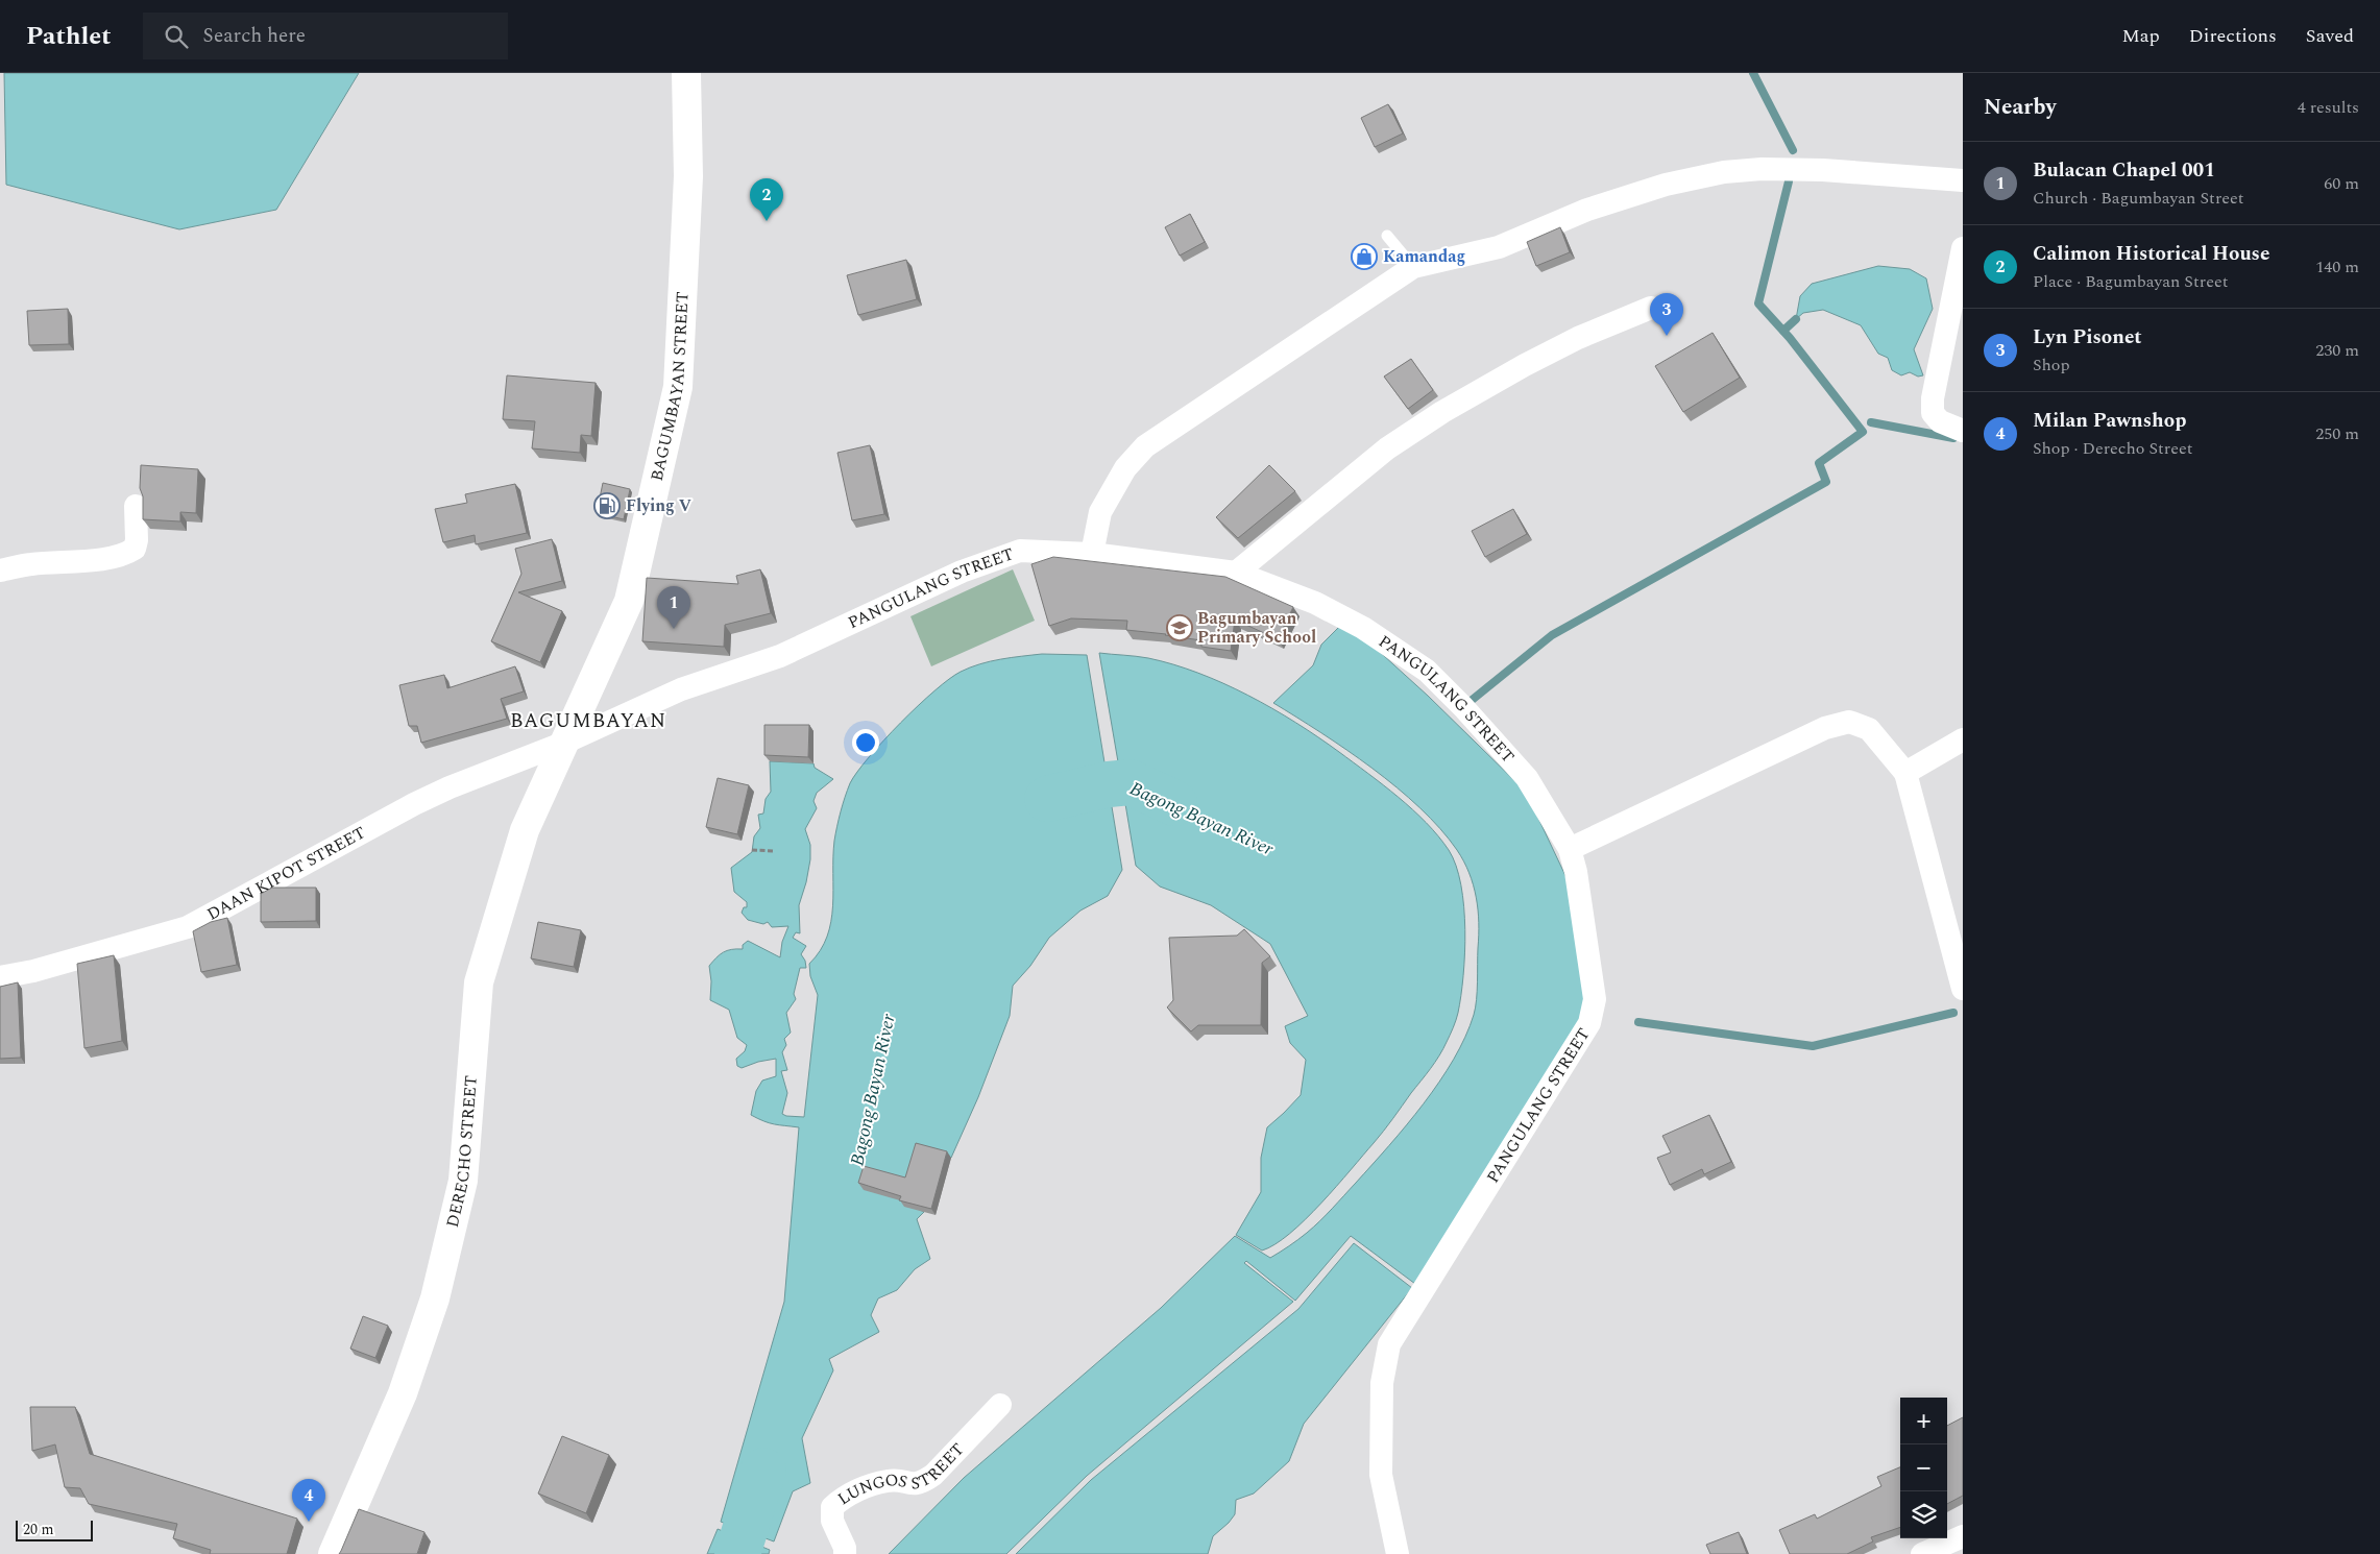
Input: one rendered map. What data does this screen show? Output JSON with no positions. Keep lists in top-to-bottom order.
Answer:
{
  "streets": {
    "main road": ["BAGUMBAYAN STREET", "DERECHO STREET"],
    "street": ["PANGULANG STREET", "DAAN KIPOT STREET", "LUNGOS STREET"]
  },
  "crossings": [
    ["BAGUMBAYAN STREET", "PANGULANG STREET"],
    ["BAGUMBAYAN STREET", "DAAN KIPOT STREET"],
    ["BAGUMBAYAN STREET", "DERECHO STREET"],
    ["PANGULANG STREET", "DAAN KIPOT STREET"],
    ["PANGULANG STREET", "DERECHO STREET"],
    ["DAAN KIPOT STREET", "DERECHO STREET"]
  ],
  "districts": ["BAGUMBAYAN"],
  "water": ["Bagong Bayan River"],
  "places": {
    "shop": ["Kamandag"],
    "fuel station": ["Flying V"],
    "school or university": ["Bagumbayan Primary School"]
  },
  "scale_bar": "20 m",
  "page": {
    "header": "Pathlet",
    "search": "Search here",
    "nav": ["Map", "Directions", "Saved"],
    "heading": ["Nearby", "4 results"],
    "list": [
      {
        "mark": "1",
        "name": "Bulacan Chapel 001",
        "note": "Church · Bagumbayan Street",
        "value": "60 m"
      },
      {
        "mark": "2",
        "name": "Calimon Historical House",
        "note": "Place · Bagumbayan Street",
        "value": "140 m"
      },
      {
        "mark": "3",
        "name": "Lyn Pisonet",
        "note": "Shop",
        "value": "230 m"
      },
      {
        "mark": "4",
        "name": "Milan Pawnshop",
        "note": "Shop · Derecho Street",
        "value": "250 m"
      }
    ],
    "pins": [
      "2",
      "3",
      "1",
      "4"
    ],
    "map_buttons": ["+", "−"],
    "scale": "20 m"
  }
}
